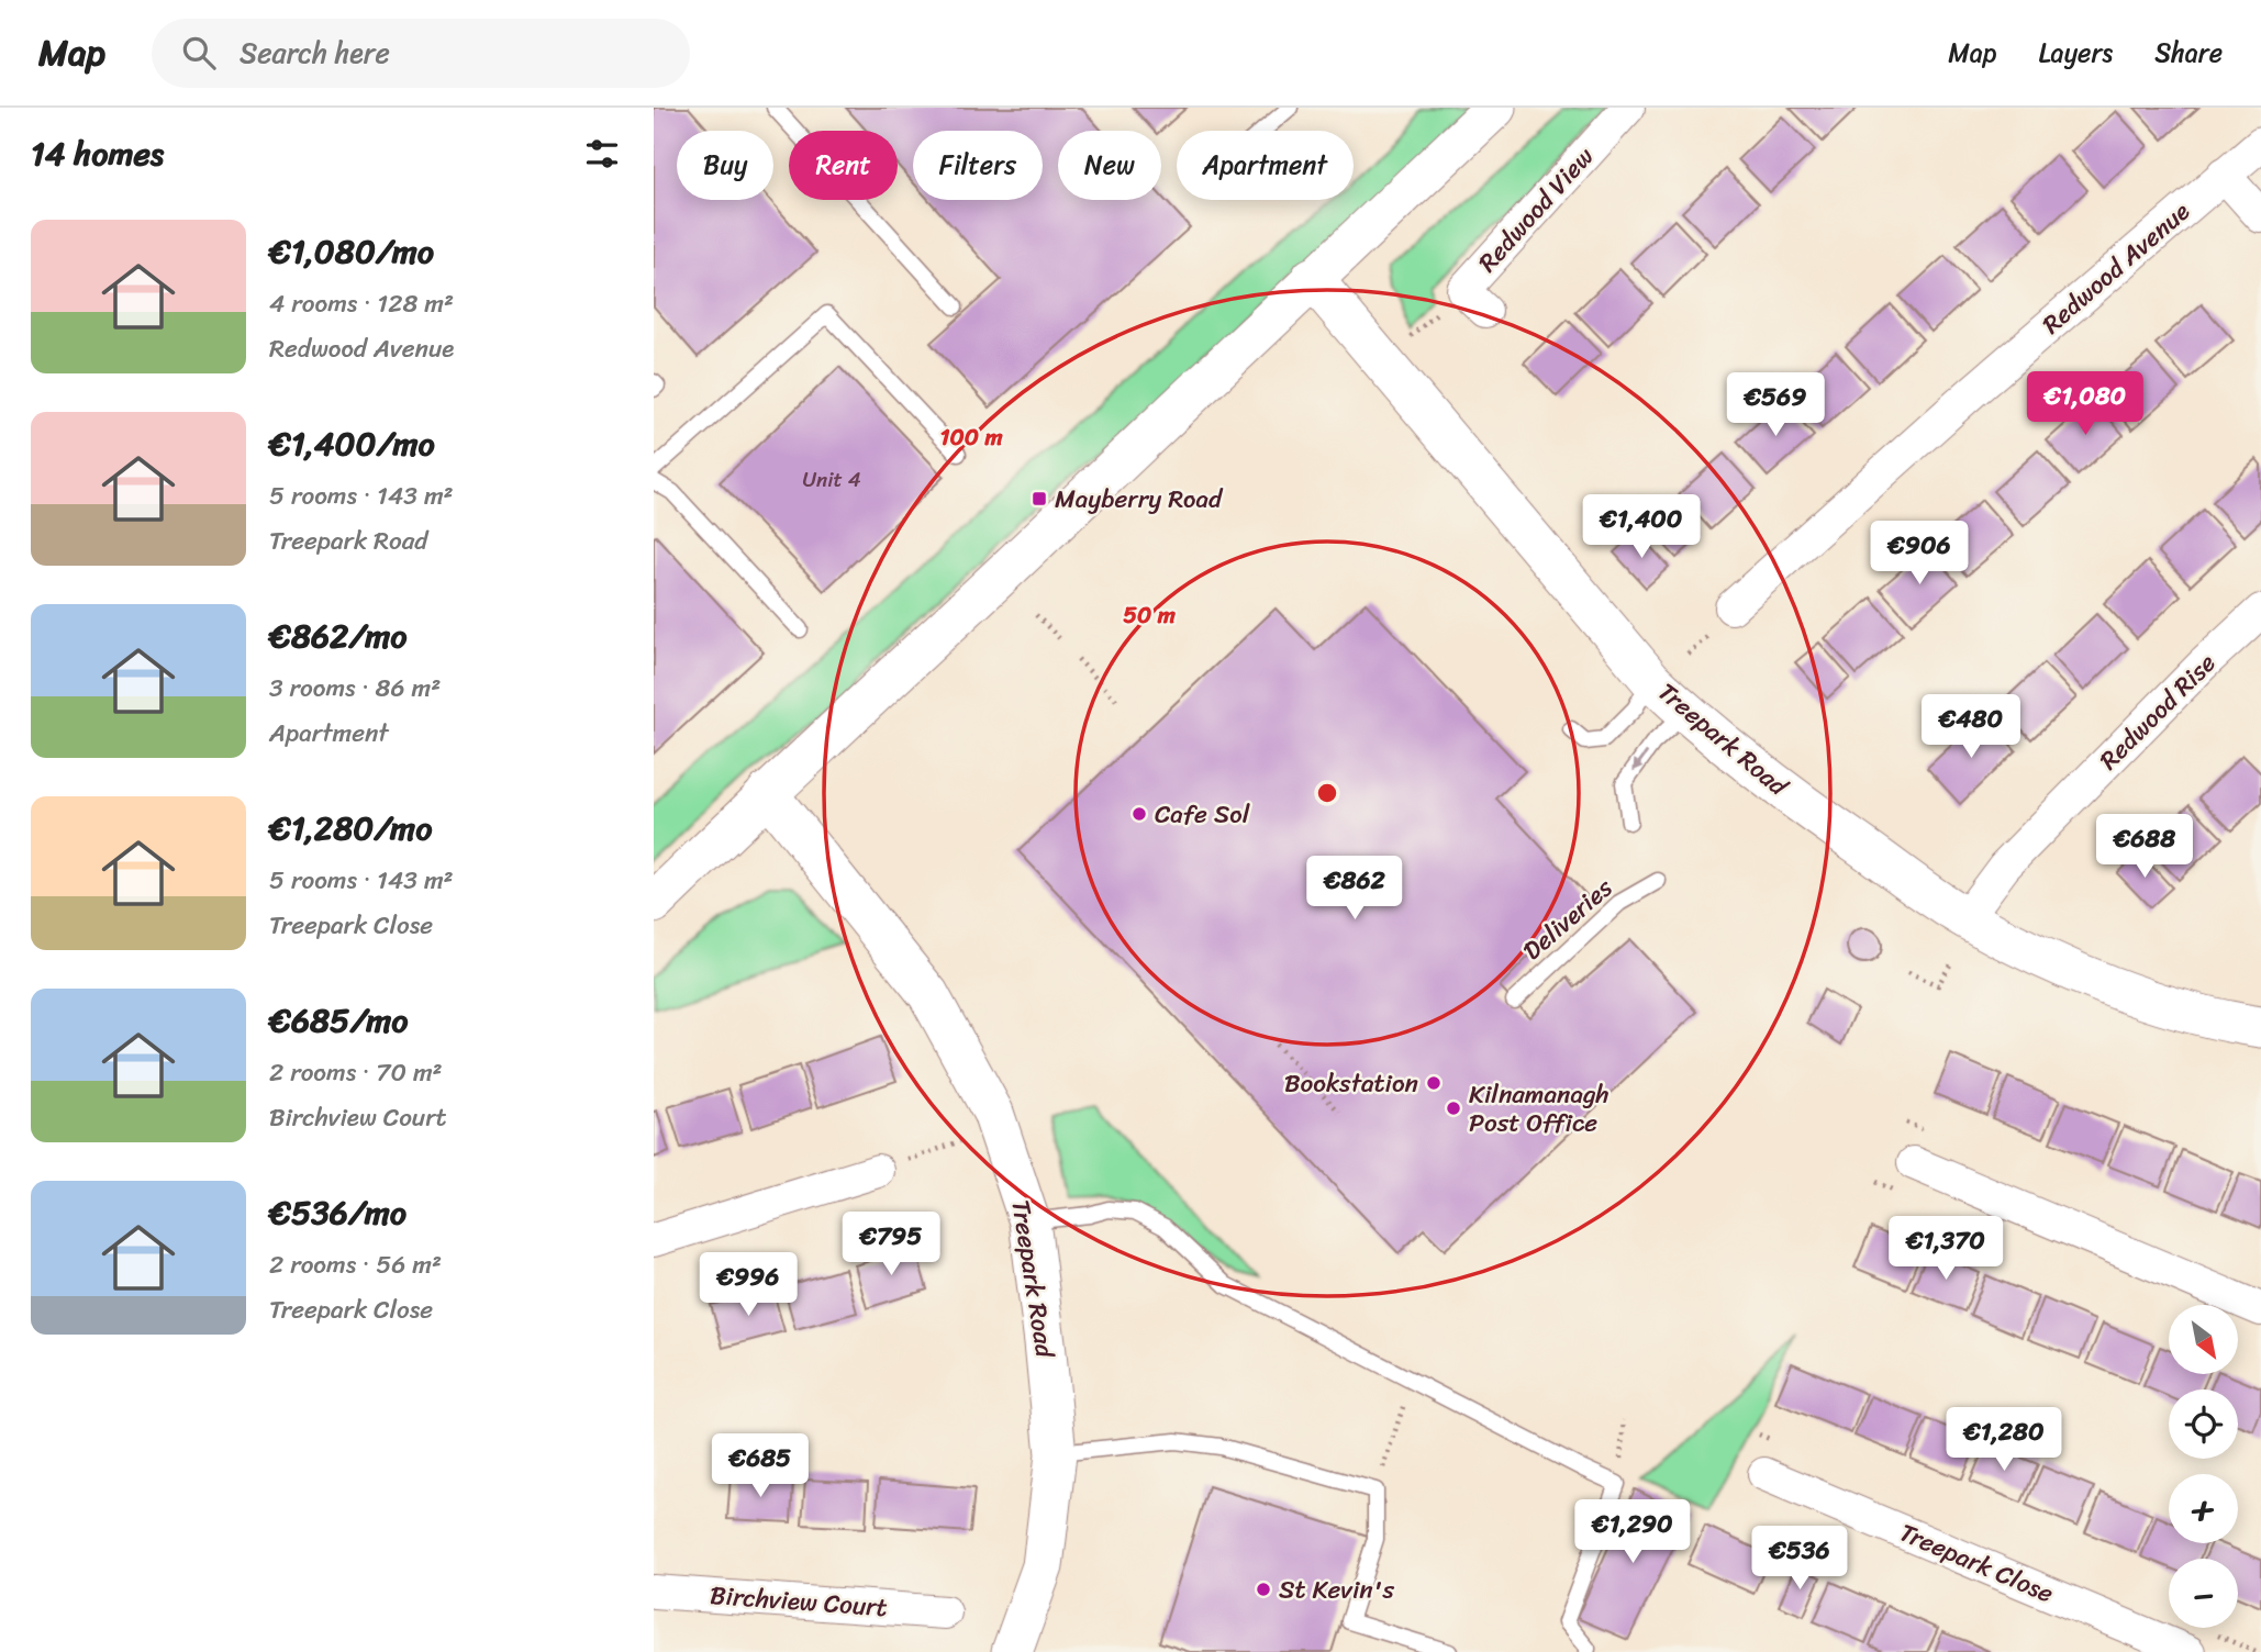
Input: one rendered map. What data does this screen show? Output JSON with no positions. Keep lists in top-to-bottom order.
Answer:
{
  "streets": {
    "street": [
      "Redwood View",
      "Redwood Avenue",
      "Redwood Rise",
      "Treepark Road",
      "Treepark Close",
      "Birchview Court"
    ],
    "lane": ["Deliveries"]
  },
  "crossings": [
    ["Redwood Rise", "Treepark Road"]
  ],
  "places": {
    "transit": ["Mayberry Road"],
    "other": [
      "Cafe Sol",
      "Bookstation",
      "Kilnamanagh Post Office",
      "St Kevin's"
    ]
  },
  "house_numbers": ["Unit 4"],
  "north": "bottom right",
  "page": {
    "header": "Map",
    "search": "Search here",
    "nav": ["Map", "Layers", "Share"],
    "heading": "14 homes",
    "chip": [
      "Buy",
      "Rent",
      "Filters",
      "New",
      "Apartment"
    ],
    "list": [
      {
        "name": "€1,080/mo",
        "note": "4 rooms · 128 m² · Redwood Avenue"
      },
      {
        "name": "€1,400/mo",
        "note": "5 rooms · 143 m² · Treepark Road"
      },
      {
        "name": "€862/mo",
        "note": "3 rooms · 86 m² · Apartment"
      },
      {
        "name": "€1,280/mo",
        "note": "5 rooms · 143 m² · Treepark Close"
      },
      {
        "name": "€685/mo",
        "note": "2 rooms · 70 m² · Birchview Court"
      },
      {
        "name": "€536/mo",
        "note": "2 rooms · 56 m² · Treepark Close"
      }
    ],
    "price": [
      "€1,080",
      "€569",
      "€1,400",
      "€906",
      "€480",
      "€688",
      "€862",
      "€795",
      "€1,370",
      "€996",
      "€1,280",
      "€685",
      "€1,290",
      "€536"
    ],
    "map_buttons": ["+", "−"]
  },
  "rings": ["100 m", "50 m"]
}
